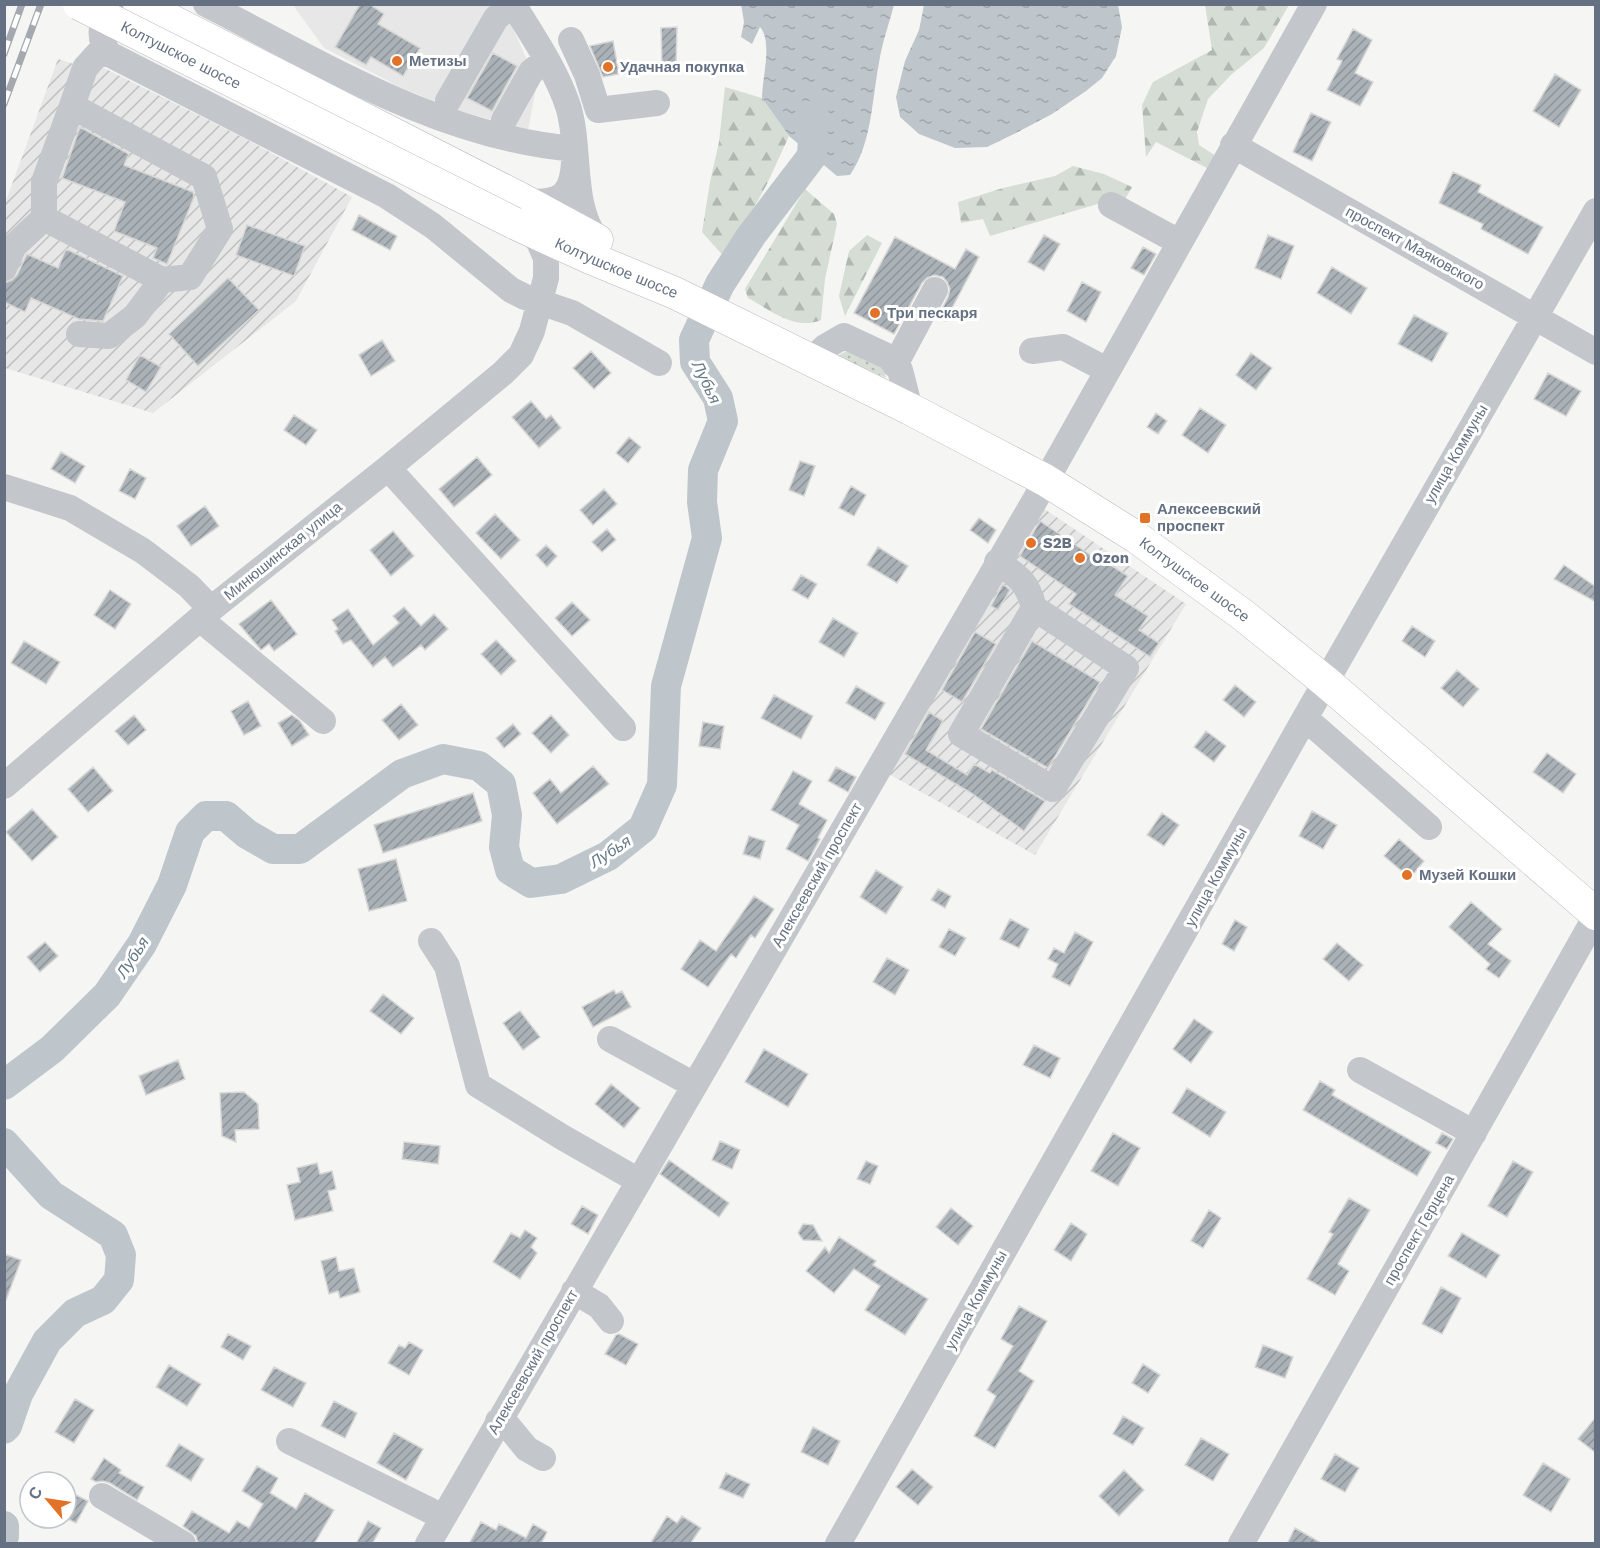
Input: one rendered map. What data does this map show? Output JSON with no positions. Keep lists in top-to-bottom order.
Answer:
{
  "streets": {
    "main road": ["Колтушское шоссе"],
    "street": [
      "проспект Маяковского",
      "улица Коммуны",
      "Минюшинская улица",
      "Алексеевский проспект",
      "проспект Герцена"
    ]
  },
  "crossings": [
    ["Колтушское шоссе", "улица Коммуны"],
    ["Колтушское шоссе", "Минюшинская улица"],
    ["Колтушское шоссе", "Алексеевский проспект"],
    ["Колтушское шоссе", "проспект Герцена"],
    ["проспект Маяковского", "улица Коммуны"],
    ["проспект Маяковского", "Алексеевский проспект"]
  ],
  "water": ["Лубья"],
  "places": {
    "other": [
      "Метизы",
      "Удачная покупка",
      "Три пескаря",
      "S2B",
      "Ozon",
      "Музей Кошки"
    ],
    "transit": ["Алексеевский проспект"]
  },
  "north": "top left"
}
